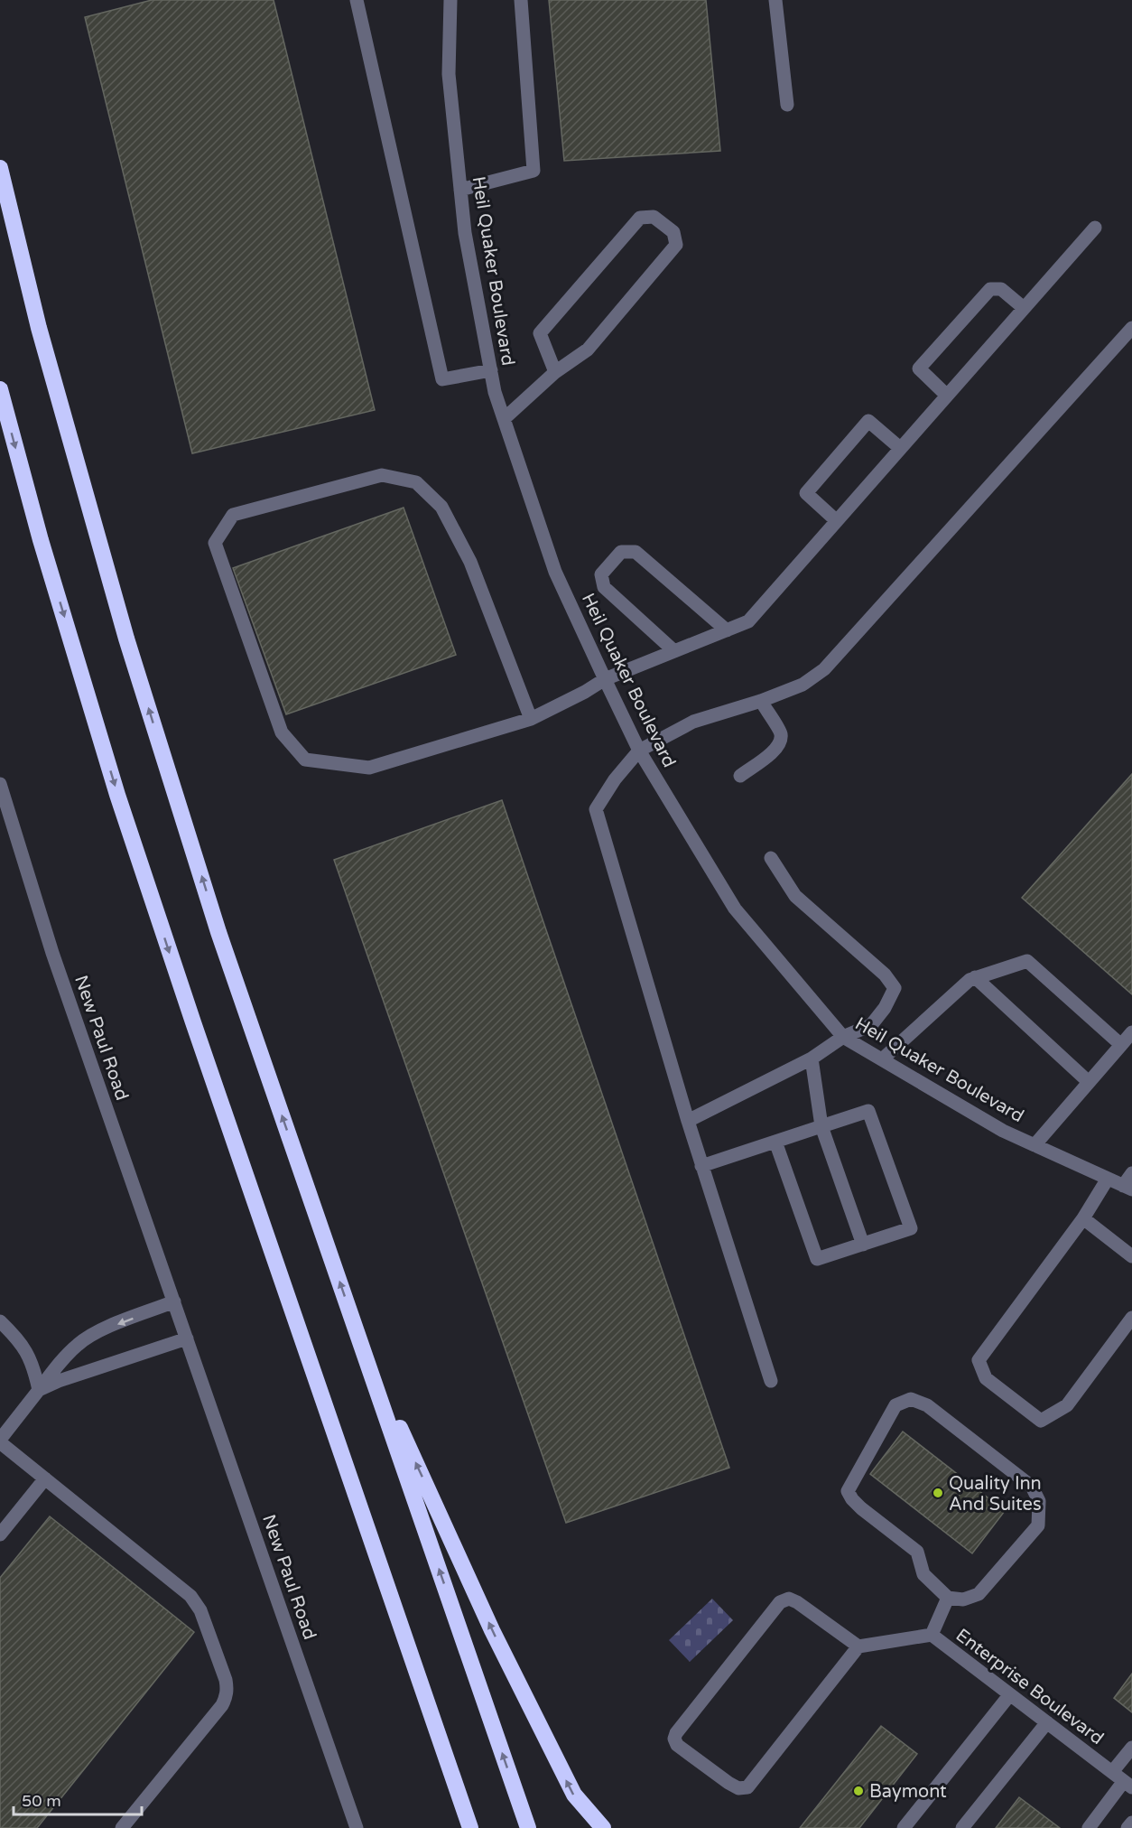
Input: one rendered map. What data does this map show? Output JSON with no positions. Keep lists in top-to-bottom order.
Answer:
{
  "streets": {
    "street": ["Heil Quaker Boulevard", "New Paul Road", "Enterprise Boulevard"]
  },
  "places": ["Quality Inn And Suites", "Baymont"],
  "scale_bar": "50 m"
}
